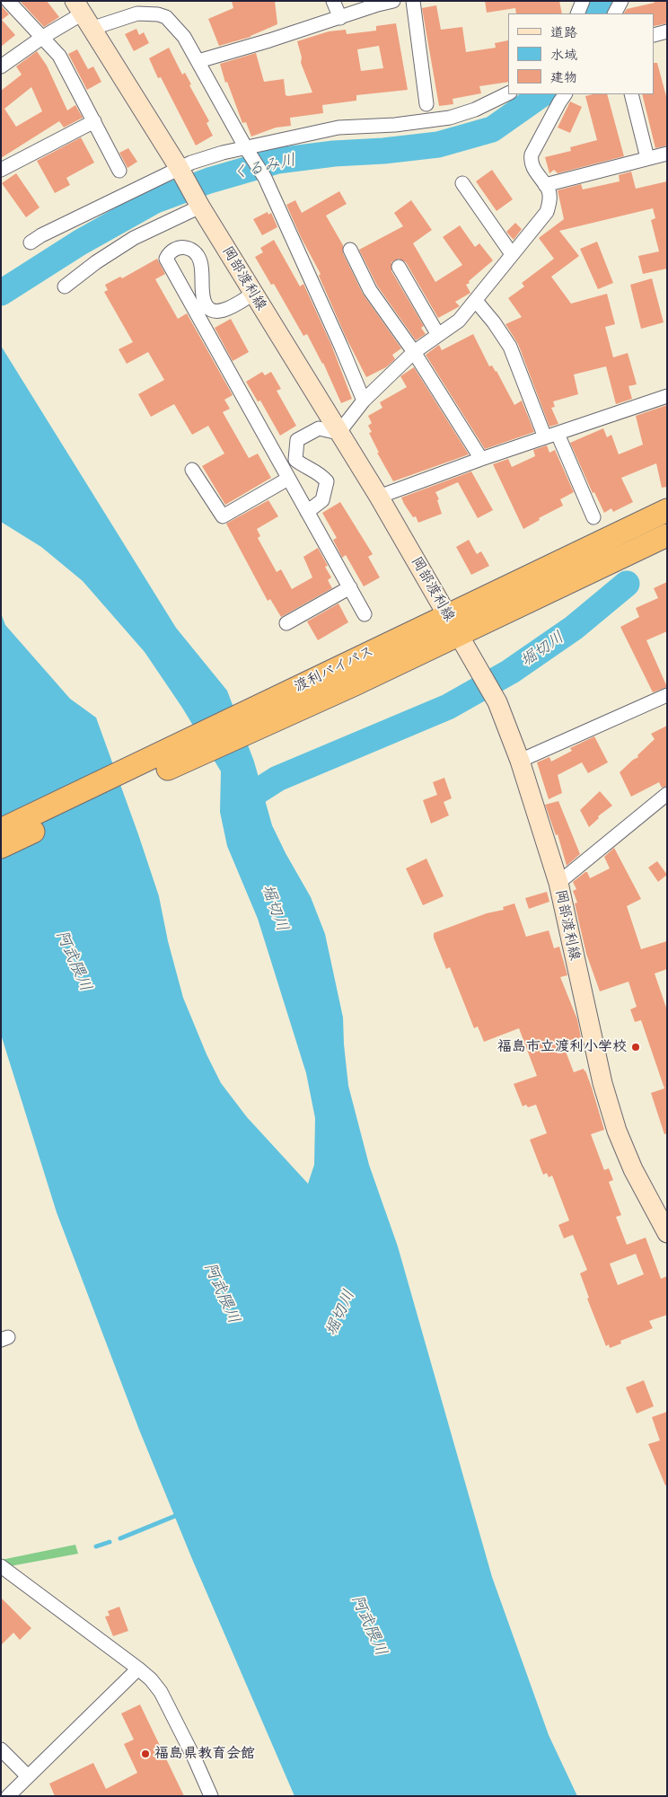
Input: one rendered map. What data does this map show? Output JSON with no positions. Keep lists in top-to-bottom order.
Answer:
{
  "streets": {
    "highway": ["渡利バイパス"],
    "main road": ["岡部渡利線"]
  },
  "crossings": [
    ["岡部渡利線", "渡利バイパス"]
  ],
  "water": ["くるみ川", "堀切川", "阿武隈川"],
  "places": ["福島市立渡利小学校", "福島県教育会館"],
  "legend": ["道路", "水域", "建物"]
}
